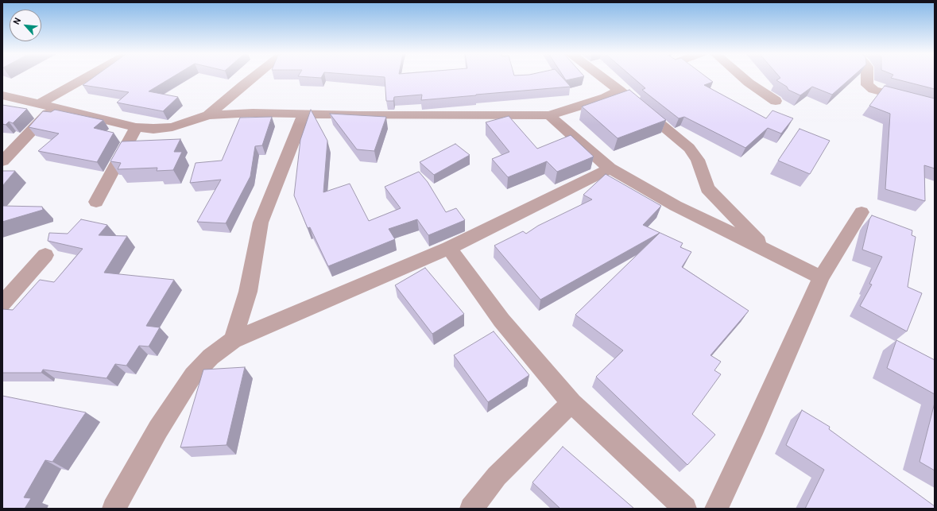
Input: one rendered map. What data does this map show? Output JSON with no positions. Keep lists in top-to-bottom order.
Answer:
{
  "north": "top left"
}
